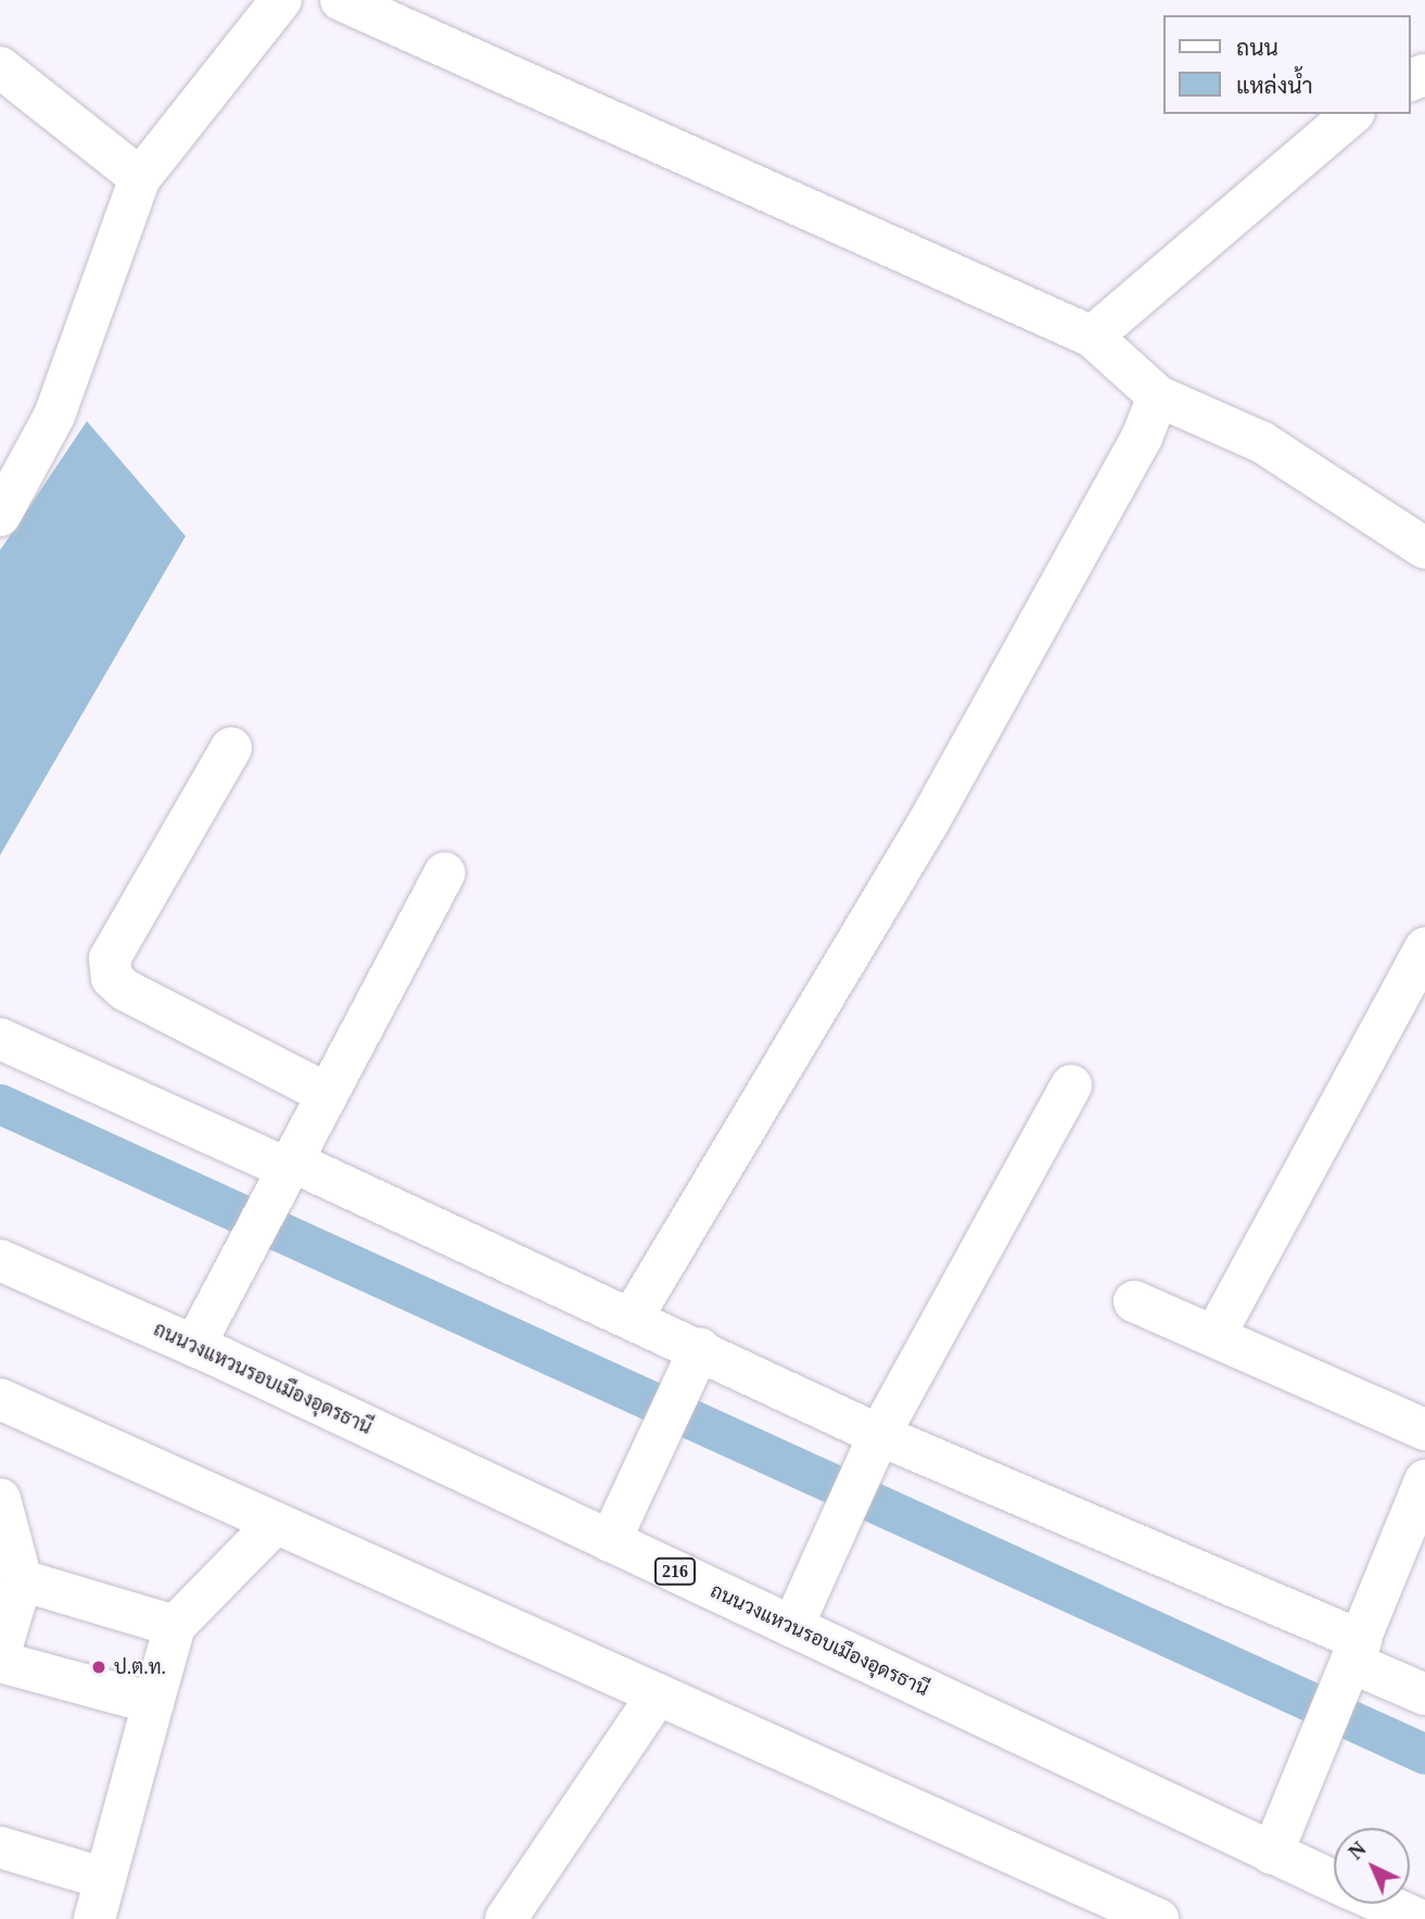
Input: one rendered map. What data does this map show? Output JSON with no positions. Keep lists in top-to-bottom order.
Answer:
{
  "streets": {
    "main road": ["ถนนวงแหวนรอบเมืองอุดรธานี", "216"]
  },
  "places": ["ป.ต.ท."],
  "legend": ["ถนน", "แหล่งน้ำ"],
  "north": "top left"
}
